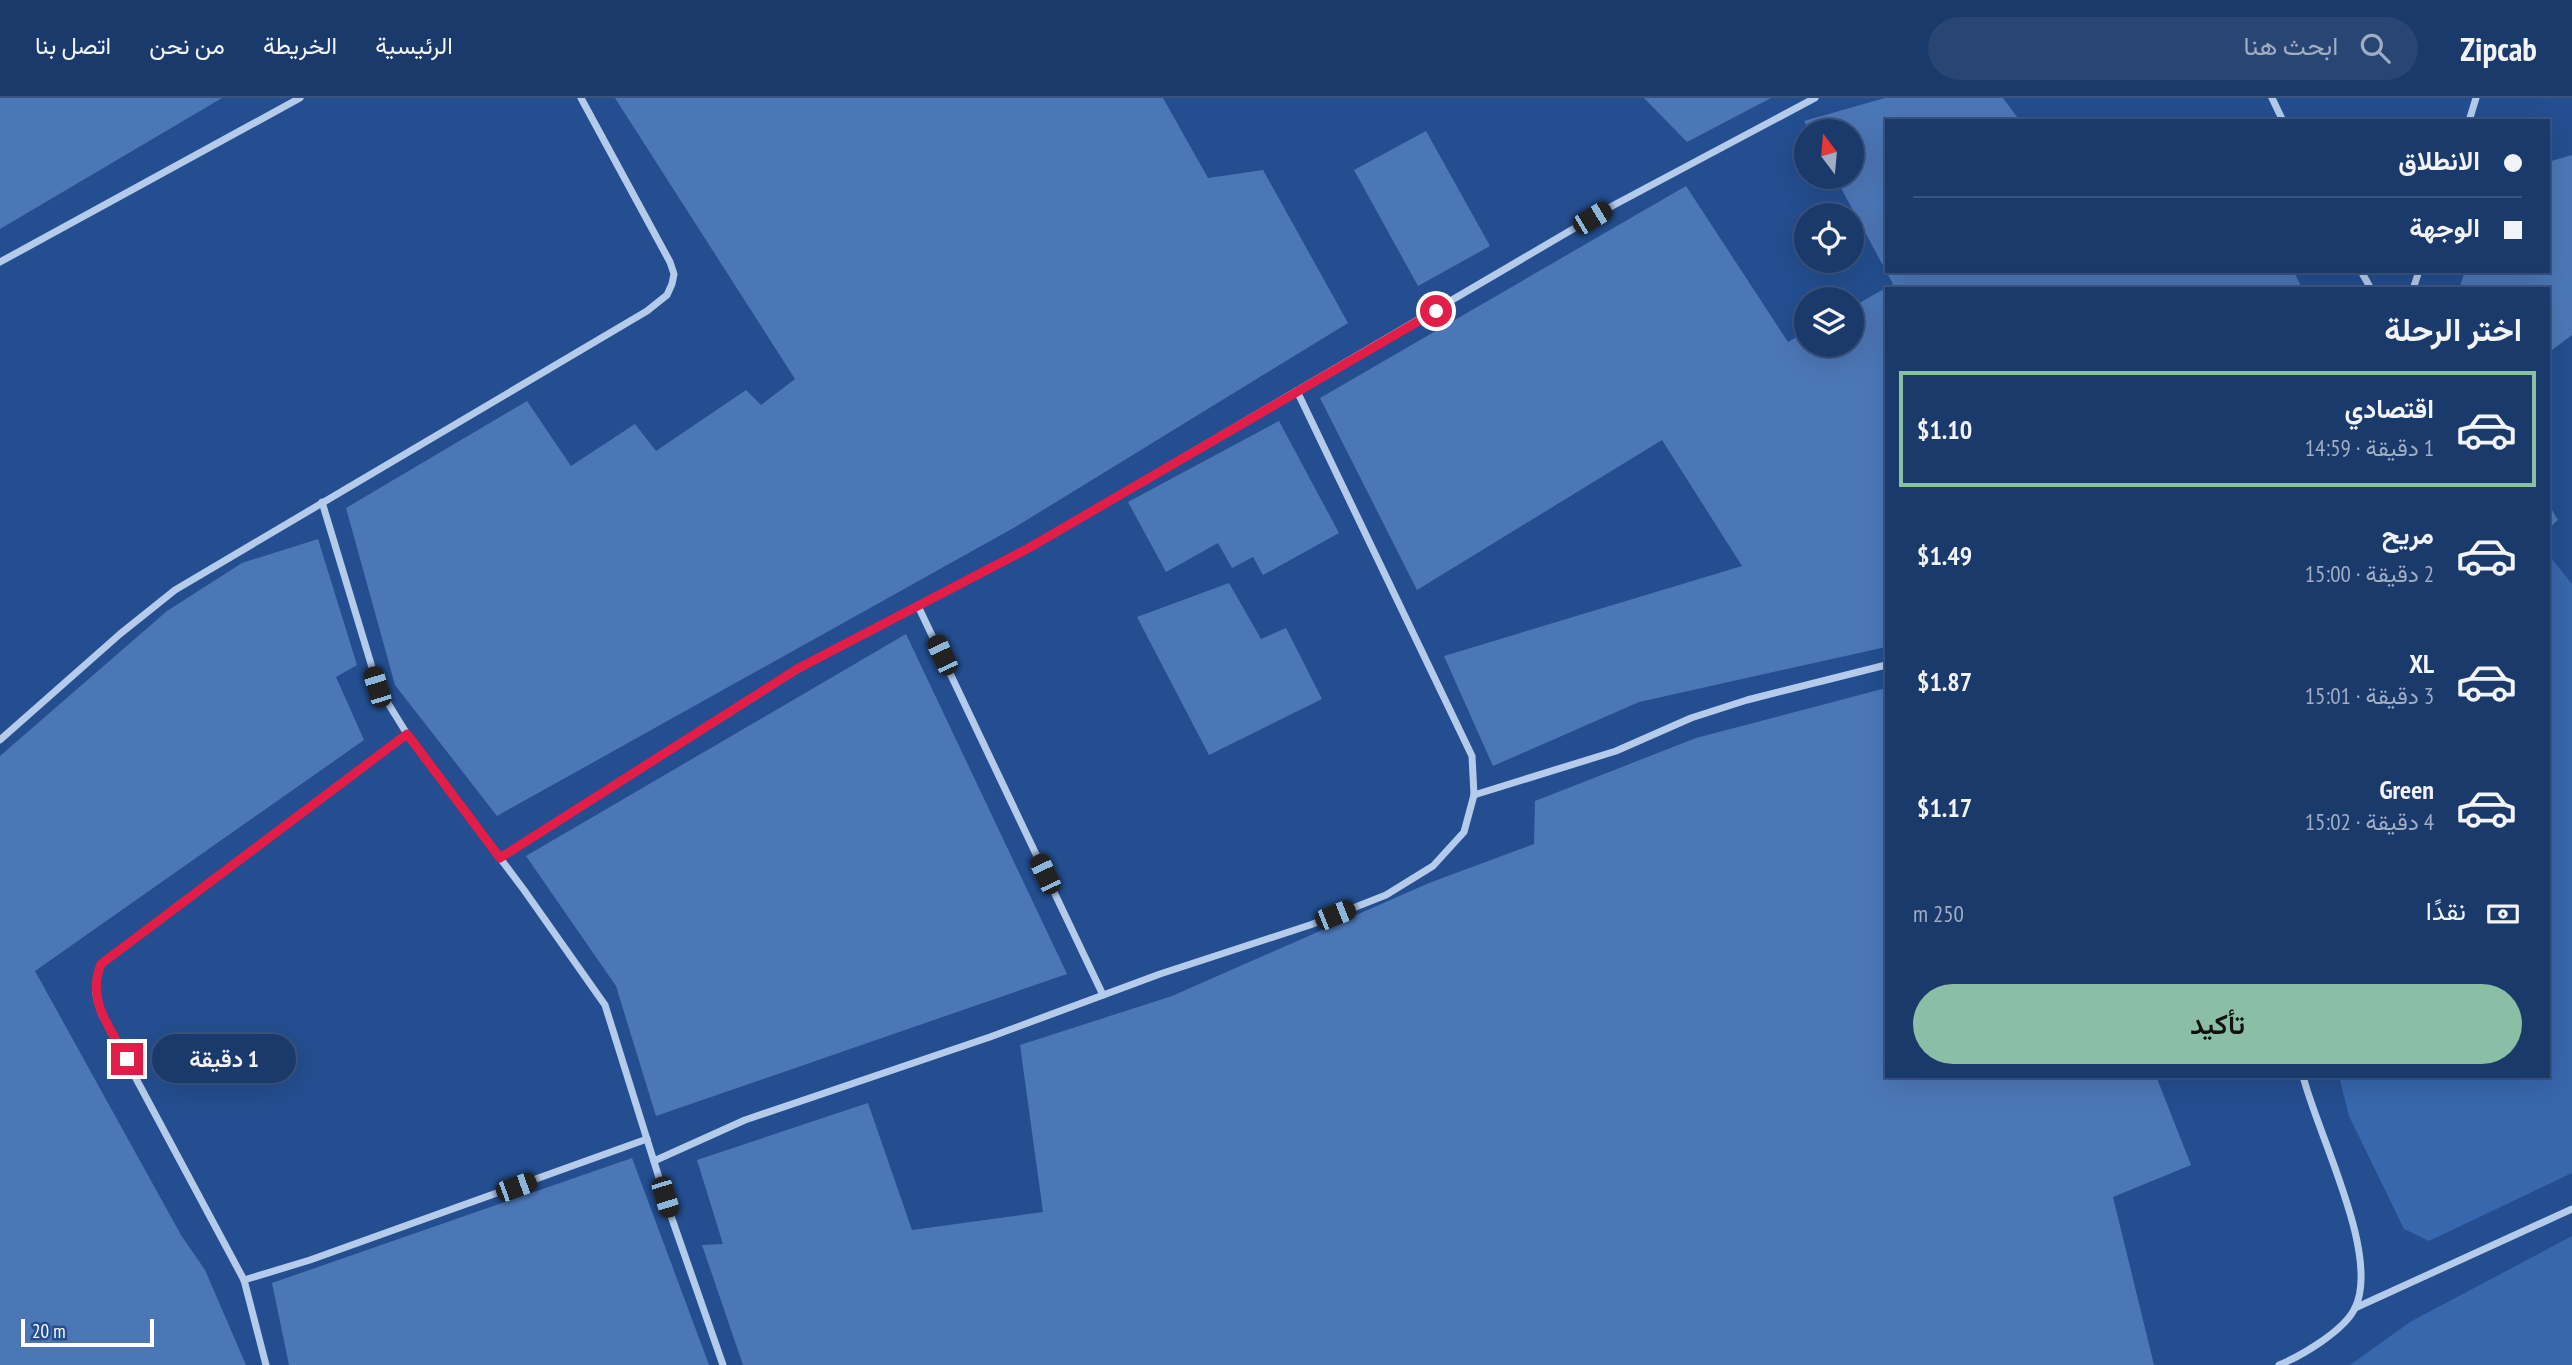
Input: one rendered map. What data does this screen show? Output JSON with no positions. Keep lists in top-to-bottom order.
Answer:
{
  "scale_bar": "20 m",
  "north": "top",
  "page": {
    "header": "Zipcab",
    "search": "ابحث هنا",
    "nav": [
      "الرئيسية",
      "الخريطة",
      "من نحن",
      "اتصل بنا"
    ],
    "banner": ["الانطلاق", "الوجهة"],
    "heading": "اختر الرحلة",
    "list": [
      {
        "name": "اقتصادي",
        "note": "1 دقيقة · 14:59",
        "value": "$1.10"
      },
      {
        "name": "مريح",
        "note": "2 دقيقة · 15:00",
        "value": "$1.49"
      },
      {
        "name": "XL",
        "note": "3 دقيقة · 15:01",
        "value": "$1.87"
      },
      {
        "name": "Green",
        "note": "4 دقيقة · 15:02",
        "value": "$1.17"
      }
    ],
    "pay": ["نقدًا", "250 m"],
    "buttons": "تأكيد",
    "bubble": "1 دقيقة",
    "scale": "20 m"
  }
}
